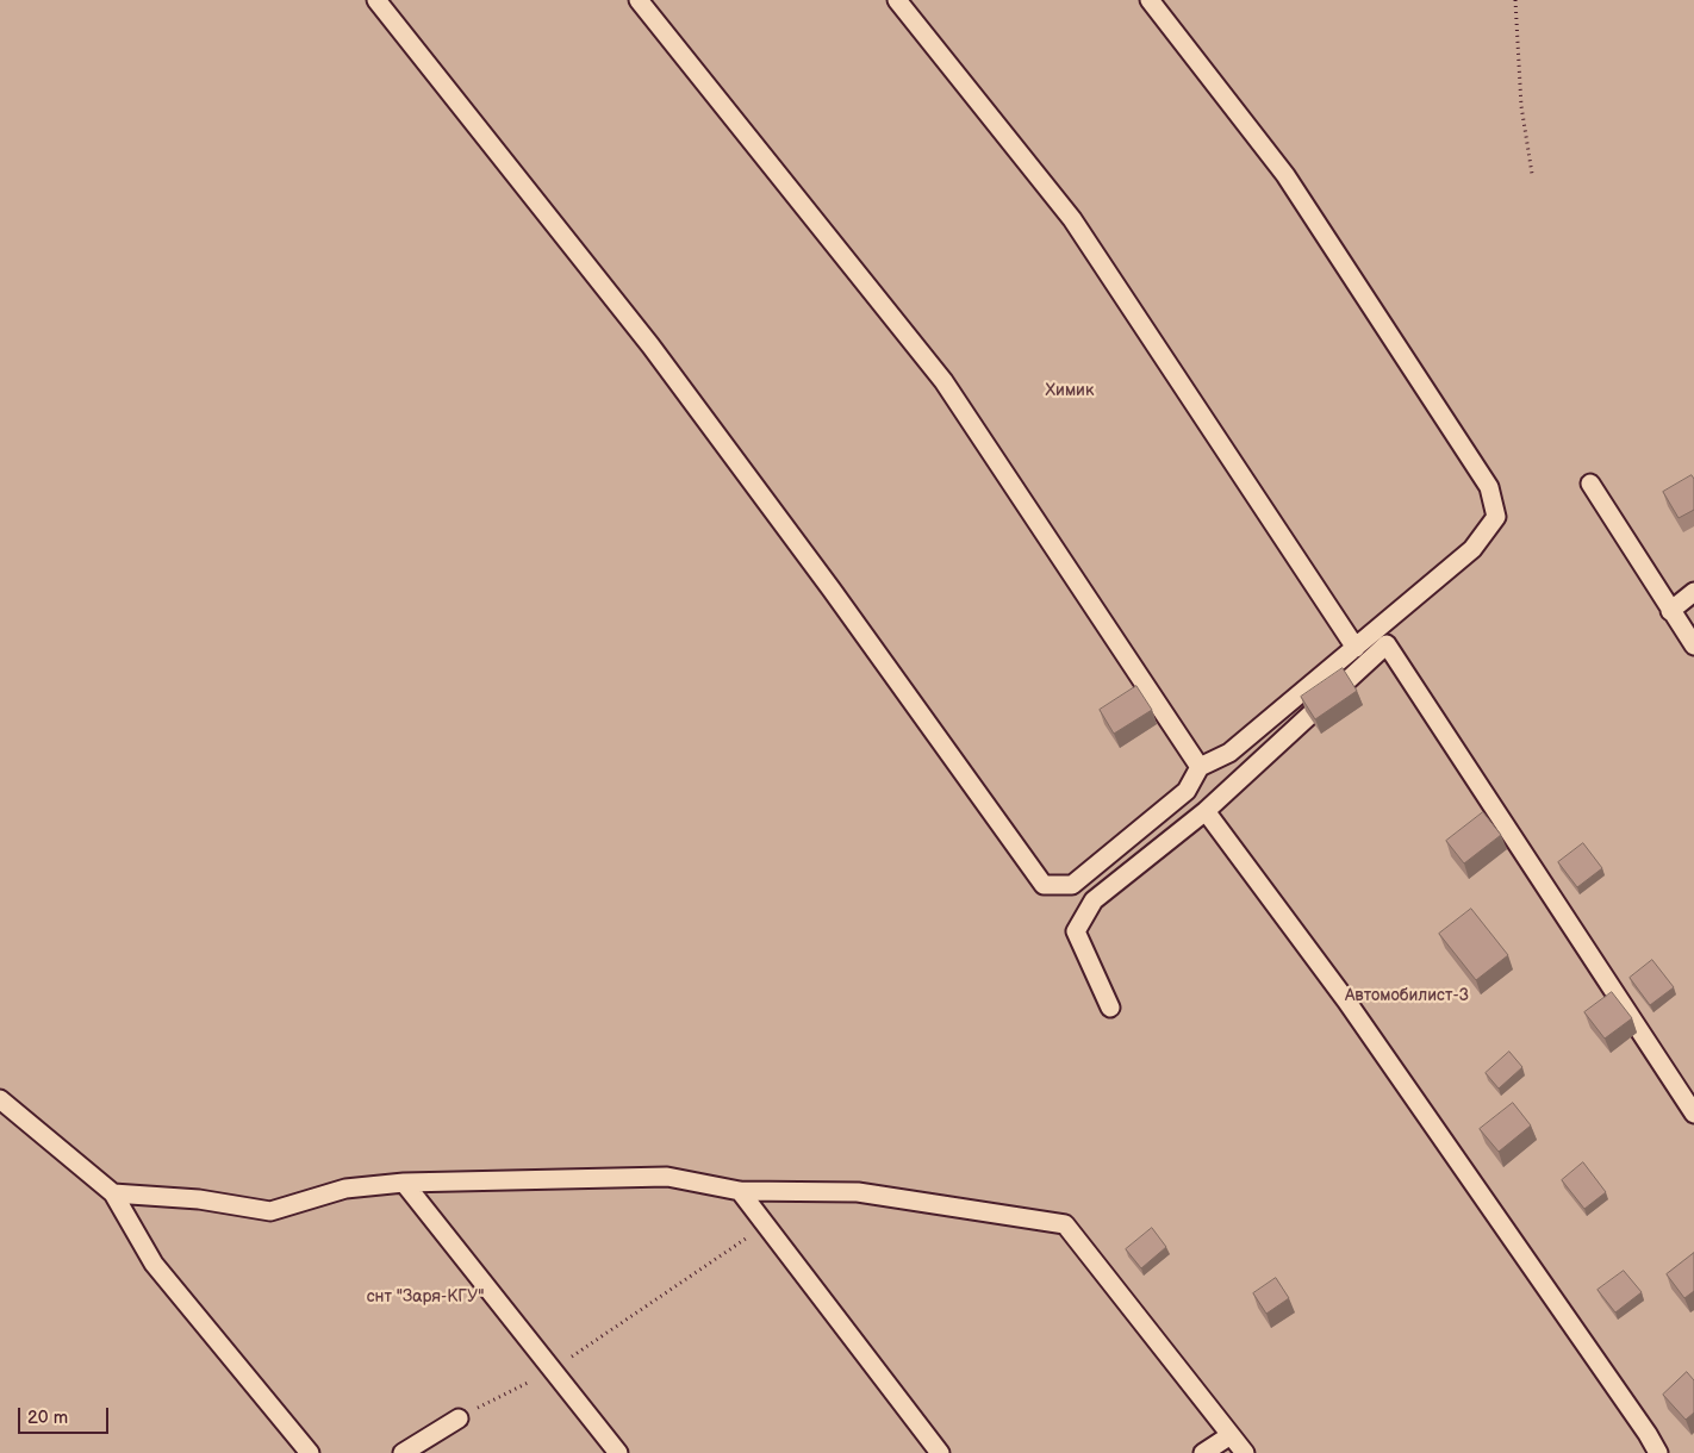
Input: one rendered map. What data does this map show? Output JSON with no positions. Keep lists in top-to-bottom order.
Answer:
{
  "parks": ["Химик", "Автомобилист-3", "снт \"Заря-КГУ\""],
  "scale_bar": "20 m"
}
